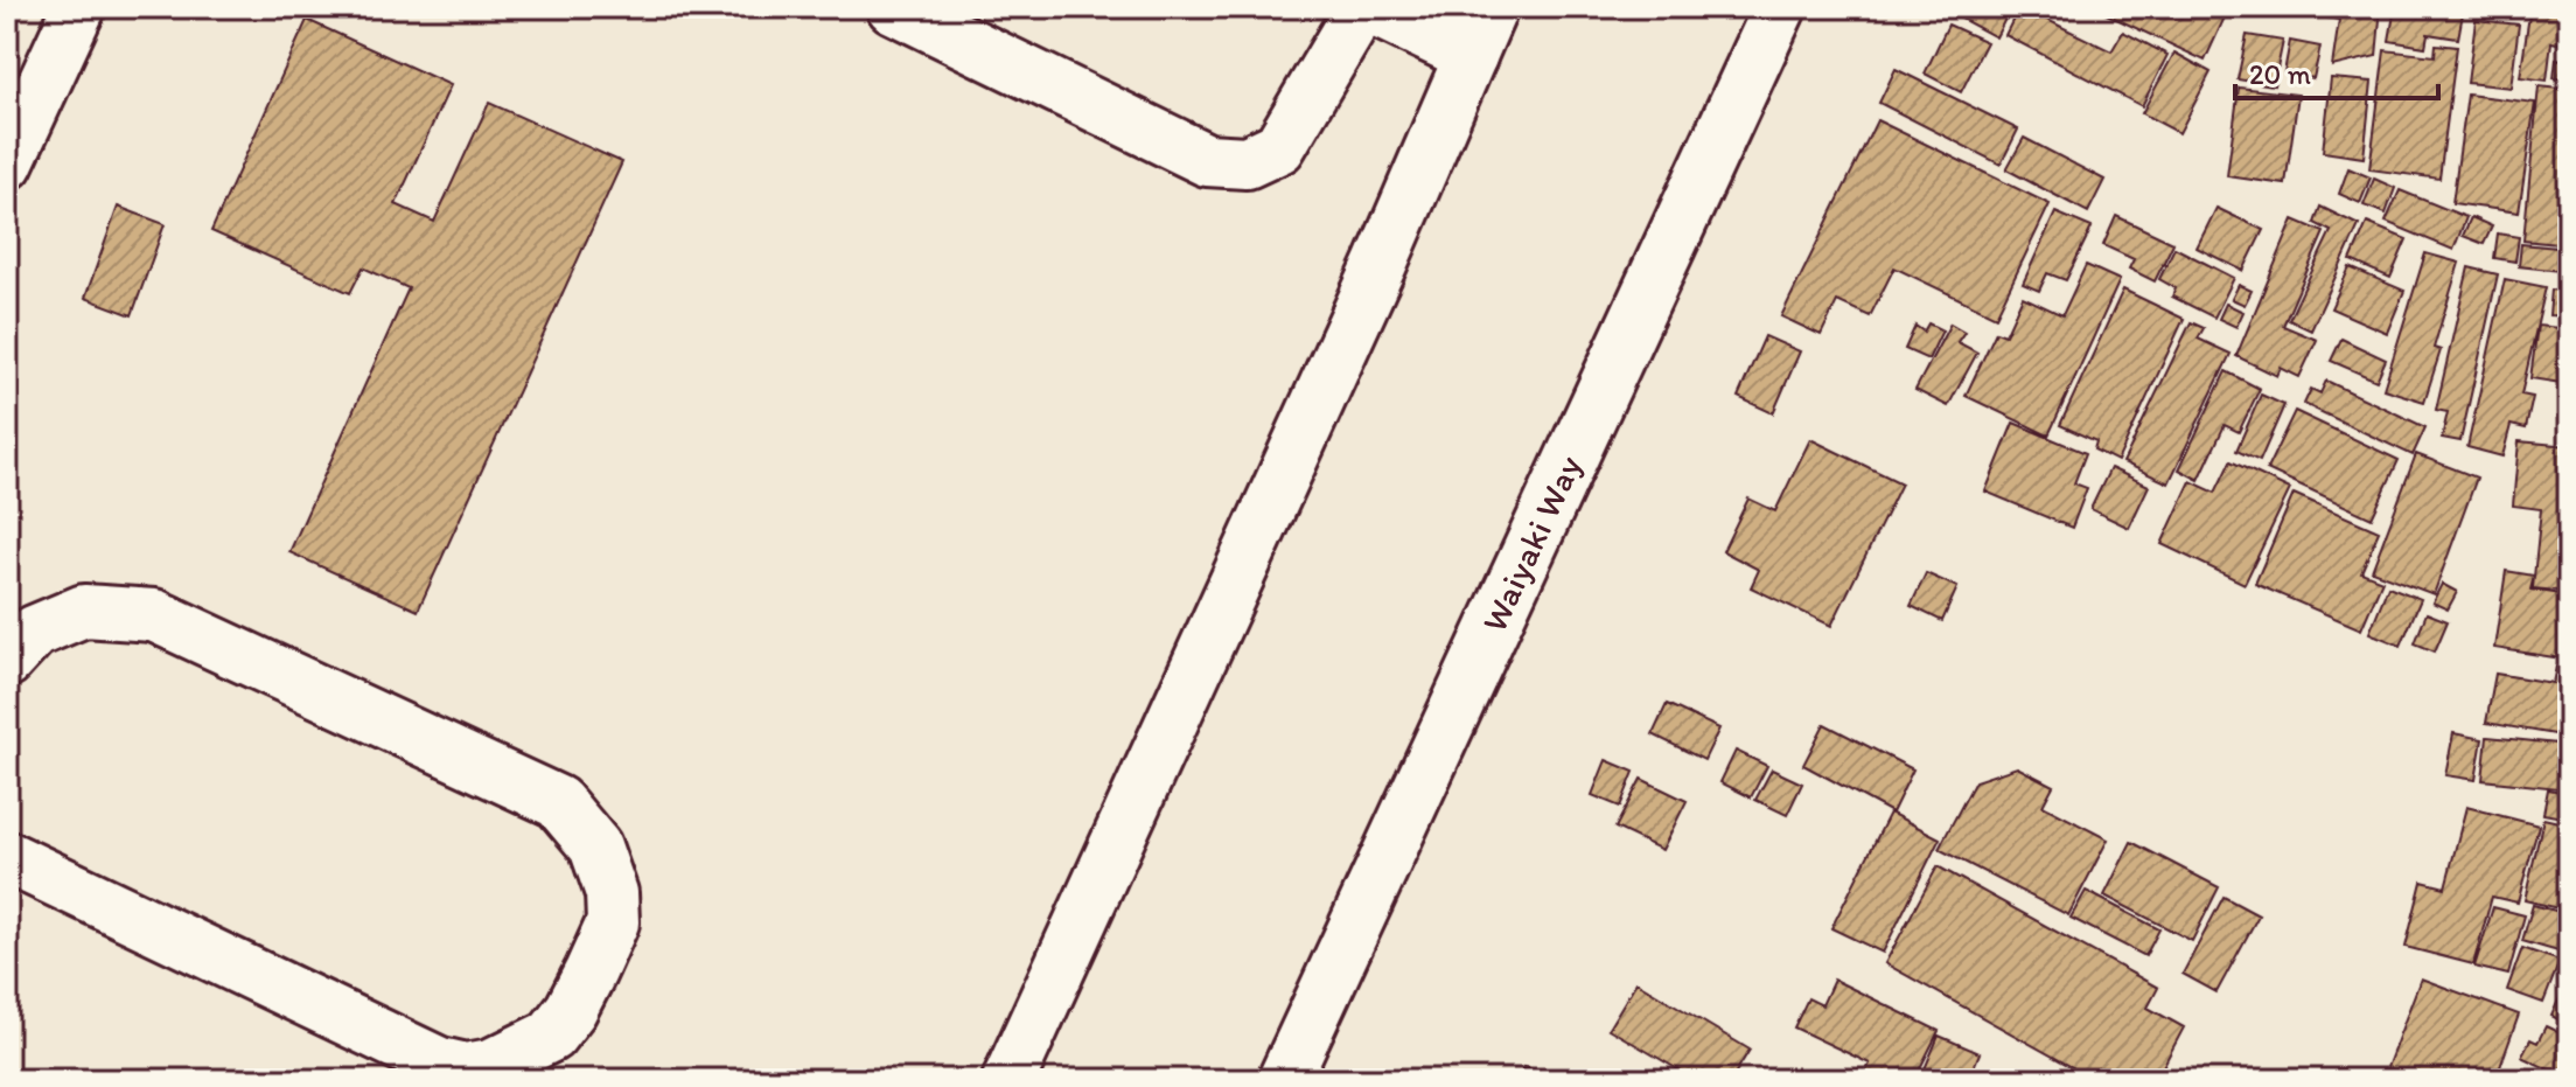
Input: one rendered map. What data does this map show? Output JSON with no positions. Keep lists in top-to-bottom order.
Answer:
{
  "streets": {
    "main road": ["Waiyaki Way"]
  },
  "scale_bar": "20 m"
}
